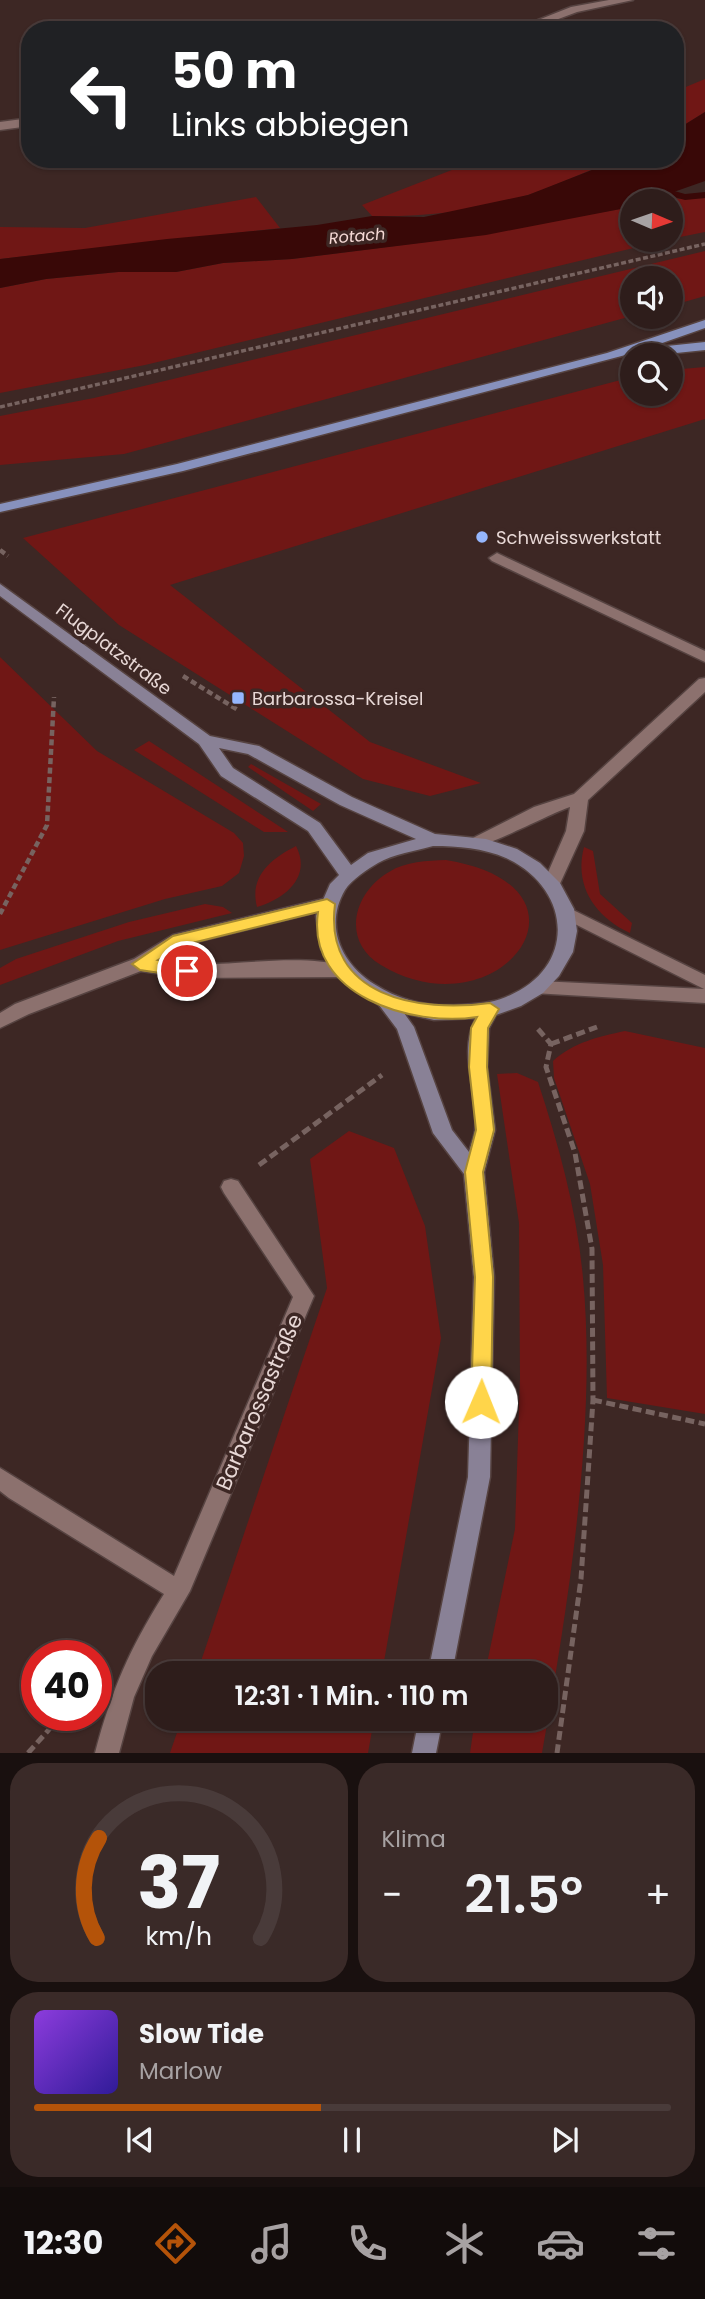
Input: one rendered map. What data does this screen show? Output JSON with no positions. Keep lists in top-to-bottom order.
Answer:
{
  "streets": {
    "street": ["Flugplatzstraße", "Barbarossastraße"]
  },
  "water": ["Rotach"],
  "places": {
    "other": ["Schweisswerkstatt"],
    "transit": ["Barbarossa-Kreisel"]
  },
  "north": "right",
  "page": {
    "turn": ["50 m", "Links abbiegen"],
    "limit": "40",
    "trip": "12:31 · 1 Min. · 110 m",
    "tile": "Klima",
    "heat": ["−", "21.5°", "+"],
    "song": ["Slow Tide", "Marlow"],
    "tabs": "12:30",
    "gauge": ["37", "km/h"]
  }
}
